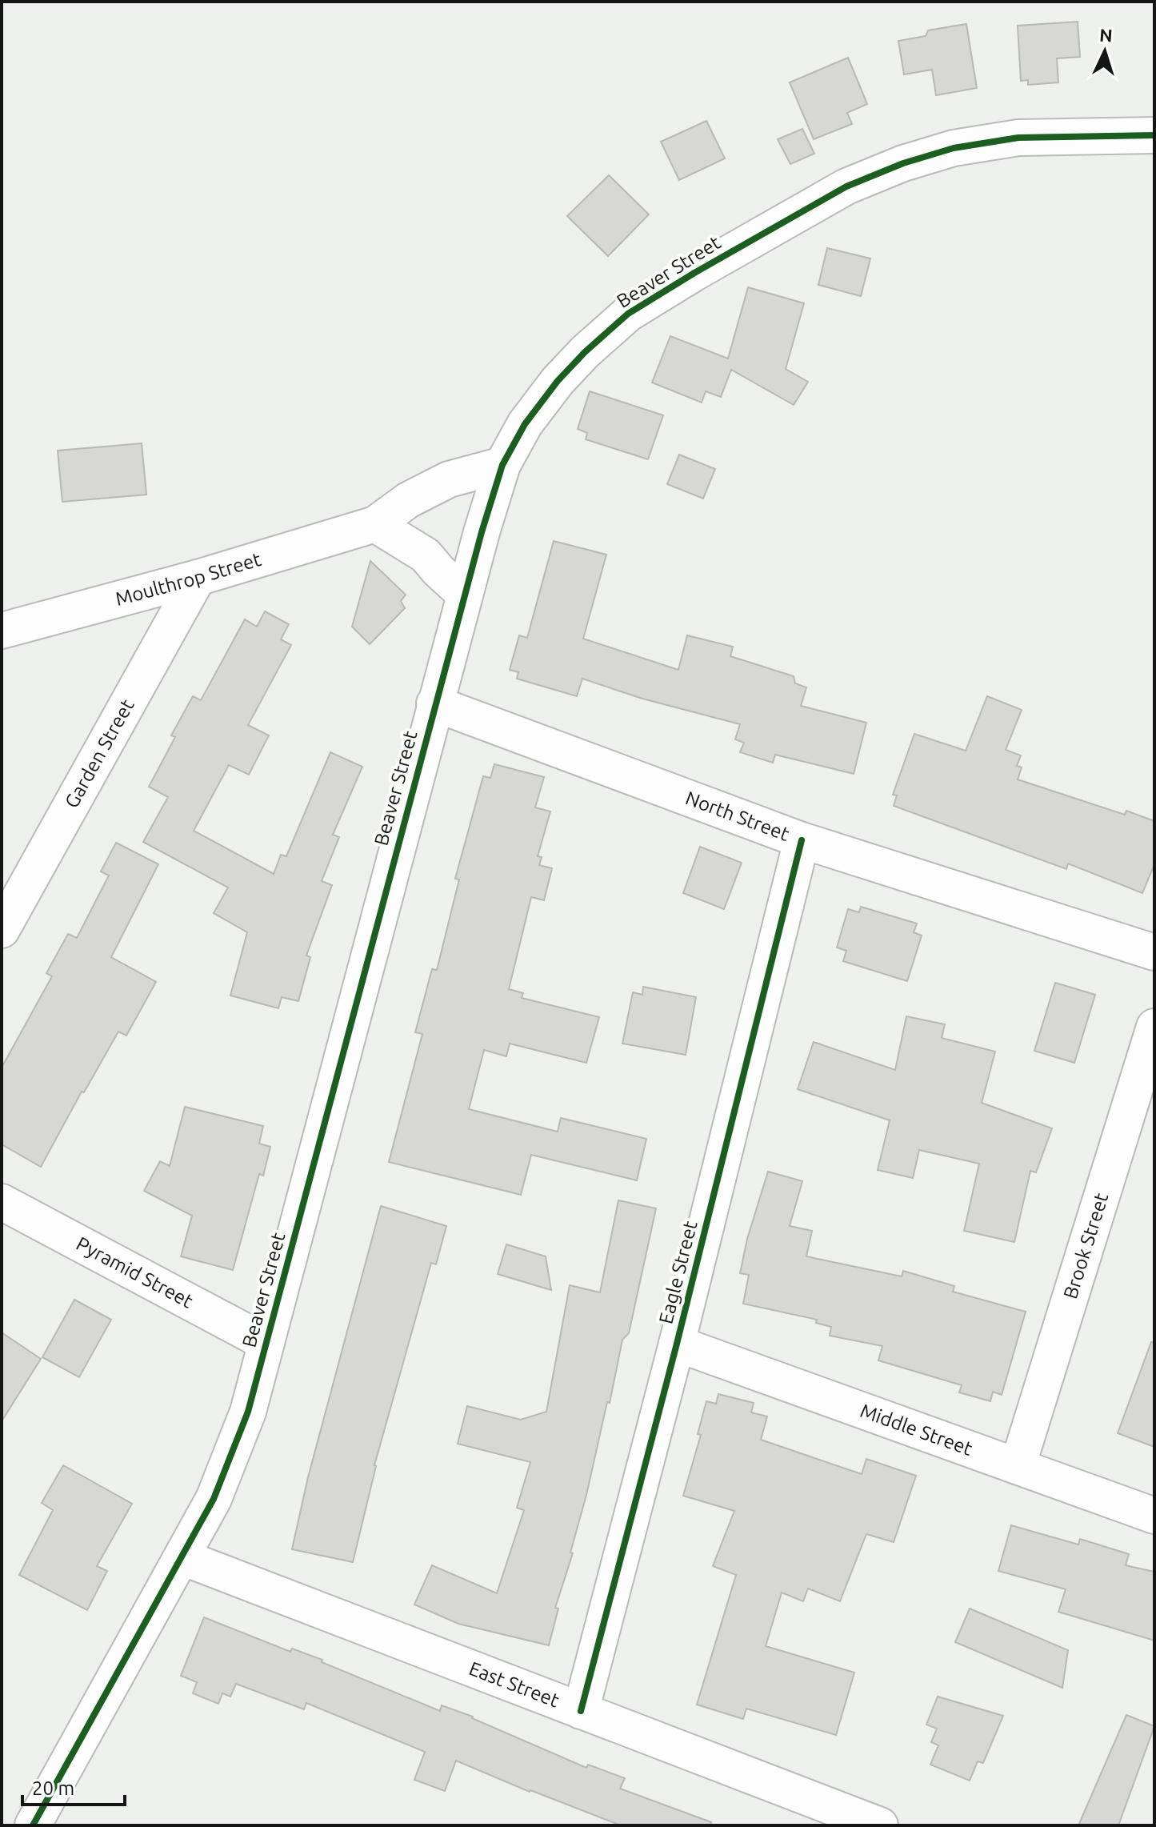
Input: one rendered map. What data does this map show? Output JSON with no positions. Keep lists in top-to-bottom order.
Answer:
{
  "streets": {
    "street": [
      "Beaver Street",
      "Moulthrop Street",
      "Garden Street",
      "North Street",
      "Brook Street",
      "Pyramid Street",
      "Eagle Street",
      "Middle Street",
      "East Street"
    ]
  },
  "crossings": [
    ["Beaver Street", "Moulthrop Street"],
    ["Beaver Street", "North Street"],
    ["Beaver Street", "Pyramid Street"],
    ["Beaver Street", "East Street"],
    ["Moulthrop Street", "Garden Street"],
    ["North Street", "Eagle Street"],
    ["Brook Street", "Middle Street"],
    ["Eagle Street", "Middle Street"],
    ["Eagle Street", "East Street"]
  ],
  "scale_bar": "20 m",
  "north": "top"
}
